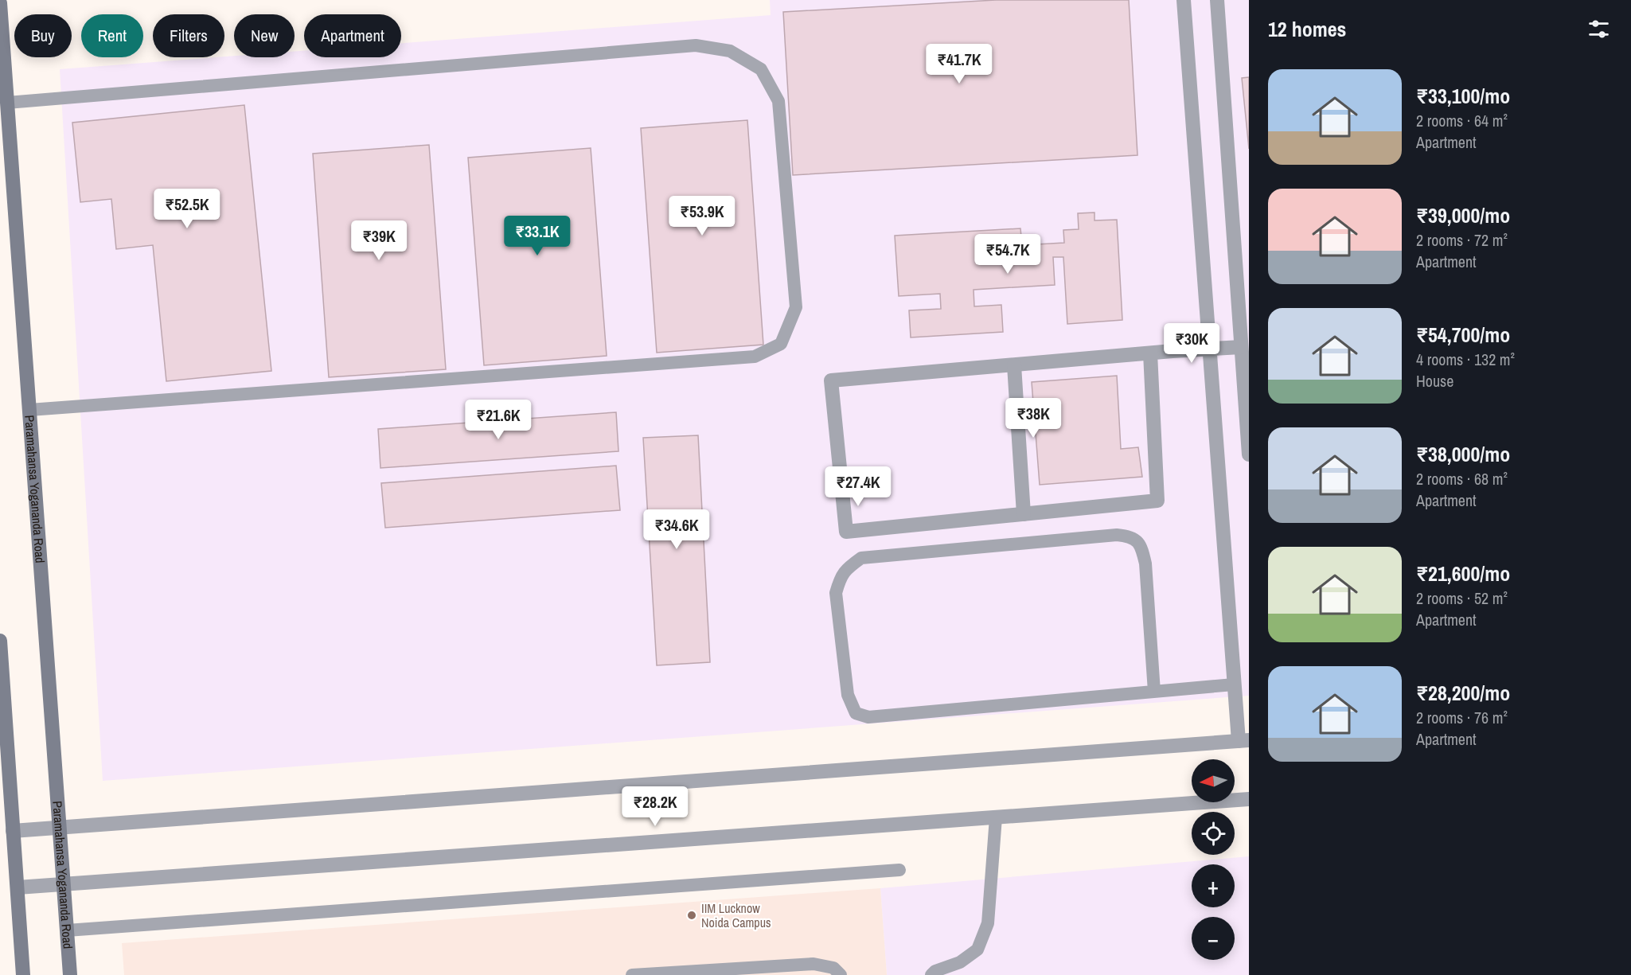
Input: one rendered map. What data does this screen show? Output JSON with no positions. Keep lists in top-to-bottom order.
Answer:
{
  "streets": {
    "street": ["Paramahansa Yogananda Road"]
  },
  "places": ["IIM Lucknow Noida Campus"],
  "north": "left",
  "page": {
    "heading": "12 homes",
    "chip": [
      "Buy",
      "Rent",
      "Filters",
      "New",
      "Apartment"
    ],
    "price": [
      "₹41.7K",
      "₹52.5K",
      "₹53.9K",
      "₹33.1K",
      "₹39K",
      "₹54.7K",
      "₹30K",
      "₹38K",
      "₹21.6K",
      "₹27.4K",
      "₹34.6K",
      "₹28.2K"
    ],
    "list": [
      {
        "name": "₹33,100/mo",
        "note": "2 rooms · 64 m² · Apartment"
      },
      {
        "name": "₹39,000/mo",
        "note": "2 rooms · 72 m² · Apartment"
      },
      {
        "name": "₹54,700/mo",
        "note": "4 rooms · 132 m² · House"
      },
      {
        "name": "₹38,000/mo",
        "note": "2 rooms · 68 m² · Apartment"
      },
      {
        "name": "₹21,600/mo",
        "note": "2 rooms · 52 m² · Apartment"
      },
      {
        "name": "₹28,200/mo",
        "note": "2 rooms · 76 m² · Apartment"
      }
    ],
    "map_buttons": ["+", "−"]
  }
}
